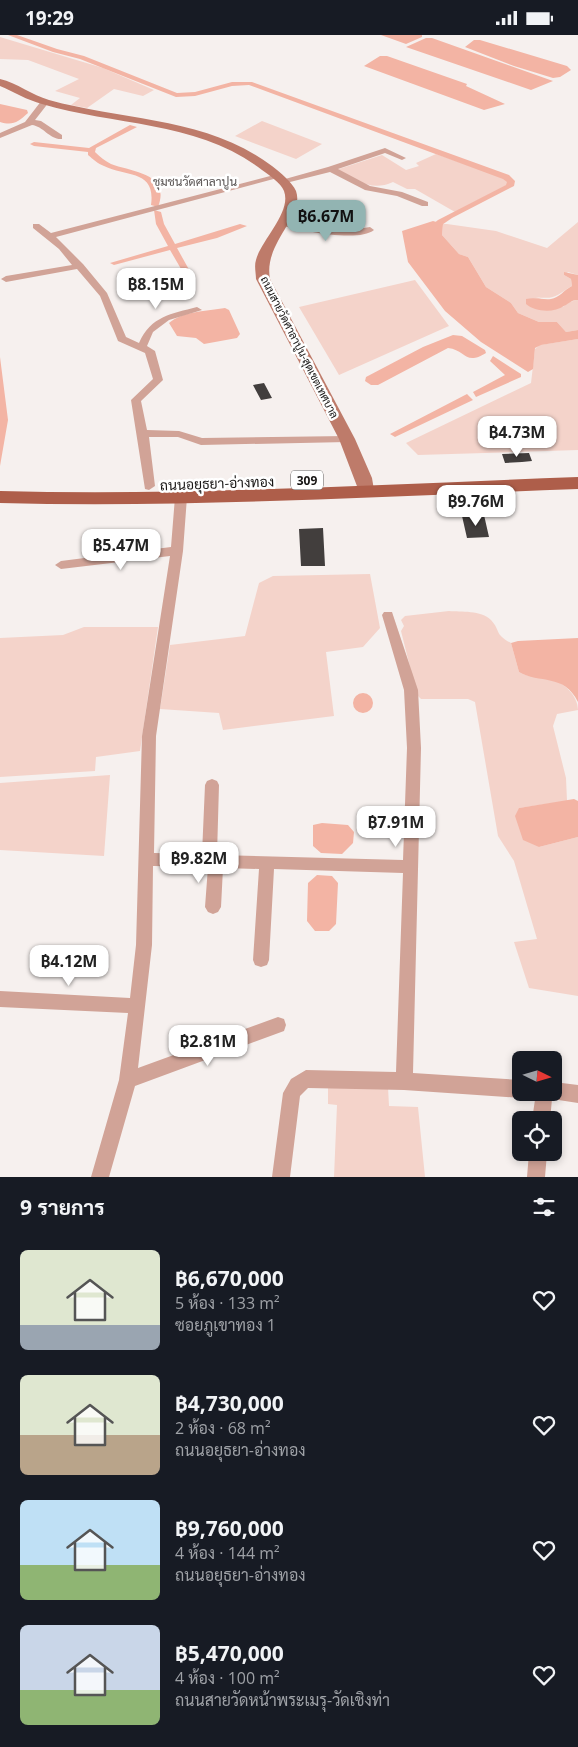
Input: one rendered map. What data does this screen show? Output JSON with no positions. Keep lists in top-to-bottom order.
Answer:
{
  "streets": {
    "main road": ["309", "ถนนอยุธยา-อ่างทอง"],
    "street": ["ถนนสายวัดศาลาปูน-สุดเขตเทศบาล"]
  },
  "crossings": [
    ["ถนนสายวัดศาลาปูน-สุดเขตเทศบาล", "ถนนอยุธยา-อ่างทอง"]
  ],
  "districts": ["ชุมชนวัดศาลาปูน"],
  "north": "right",
  "page": {
    "status": "19:29",
    "price": [
      "฿6.67M",
      "฿8.15M",
      "฿4.73M",
      "฿9.76M",
      "฿5.47M",
      "฿7.91M",
      "฿9.82M",
      "฿4.12M",
      "฿2.81M"
    ],
    "heading": "9 รายการ",
    "list": [
      {
        "name": "฿6,670,000",
        "note": "5 ห้อง · 133 m² · ซอยภูเขาทอง 1"
      },
      {
        "name": "฿4,730,000",
        "note": "2 ห้อง · 68 m² · ถนนอยุธยา-อ่างทอง"
      },
      {
        "name": "฿9,760,000",
        "note": "4 ห้อง · 144 m² · ถนนอยุธยา-อ่างทอง"
      },
      {
        "name": "฿5,470,000",
        "note": "4 ห้อง · 100 m² · ถนนสายวัดหน้าพระเมรุ-วัดเชิงท่า"
      }
    ]
  }
}
